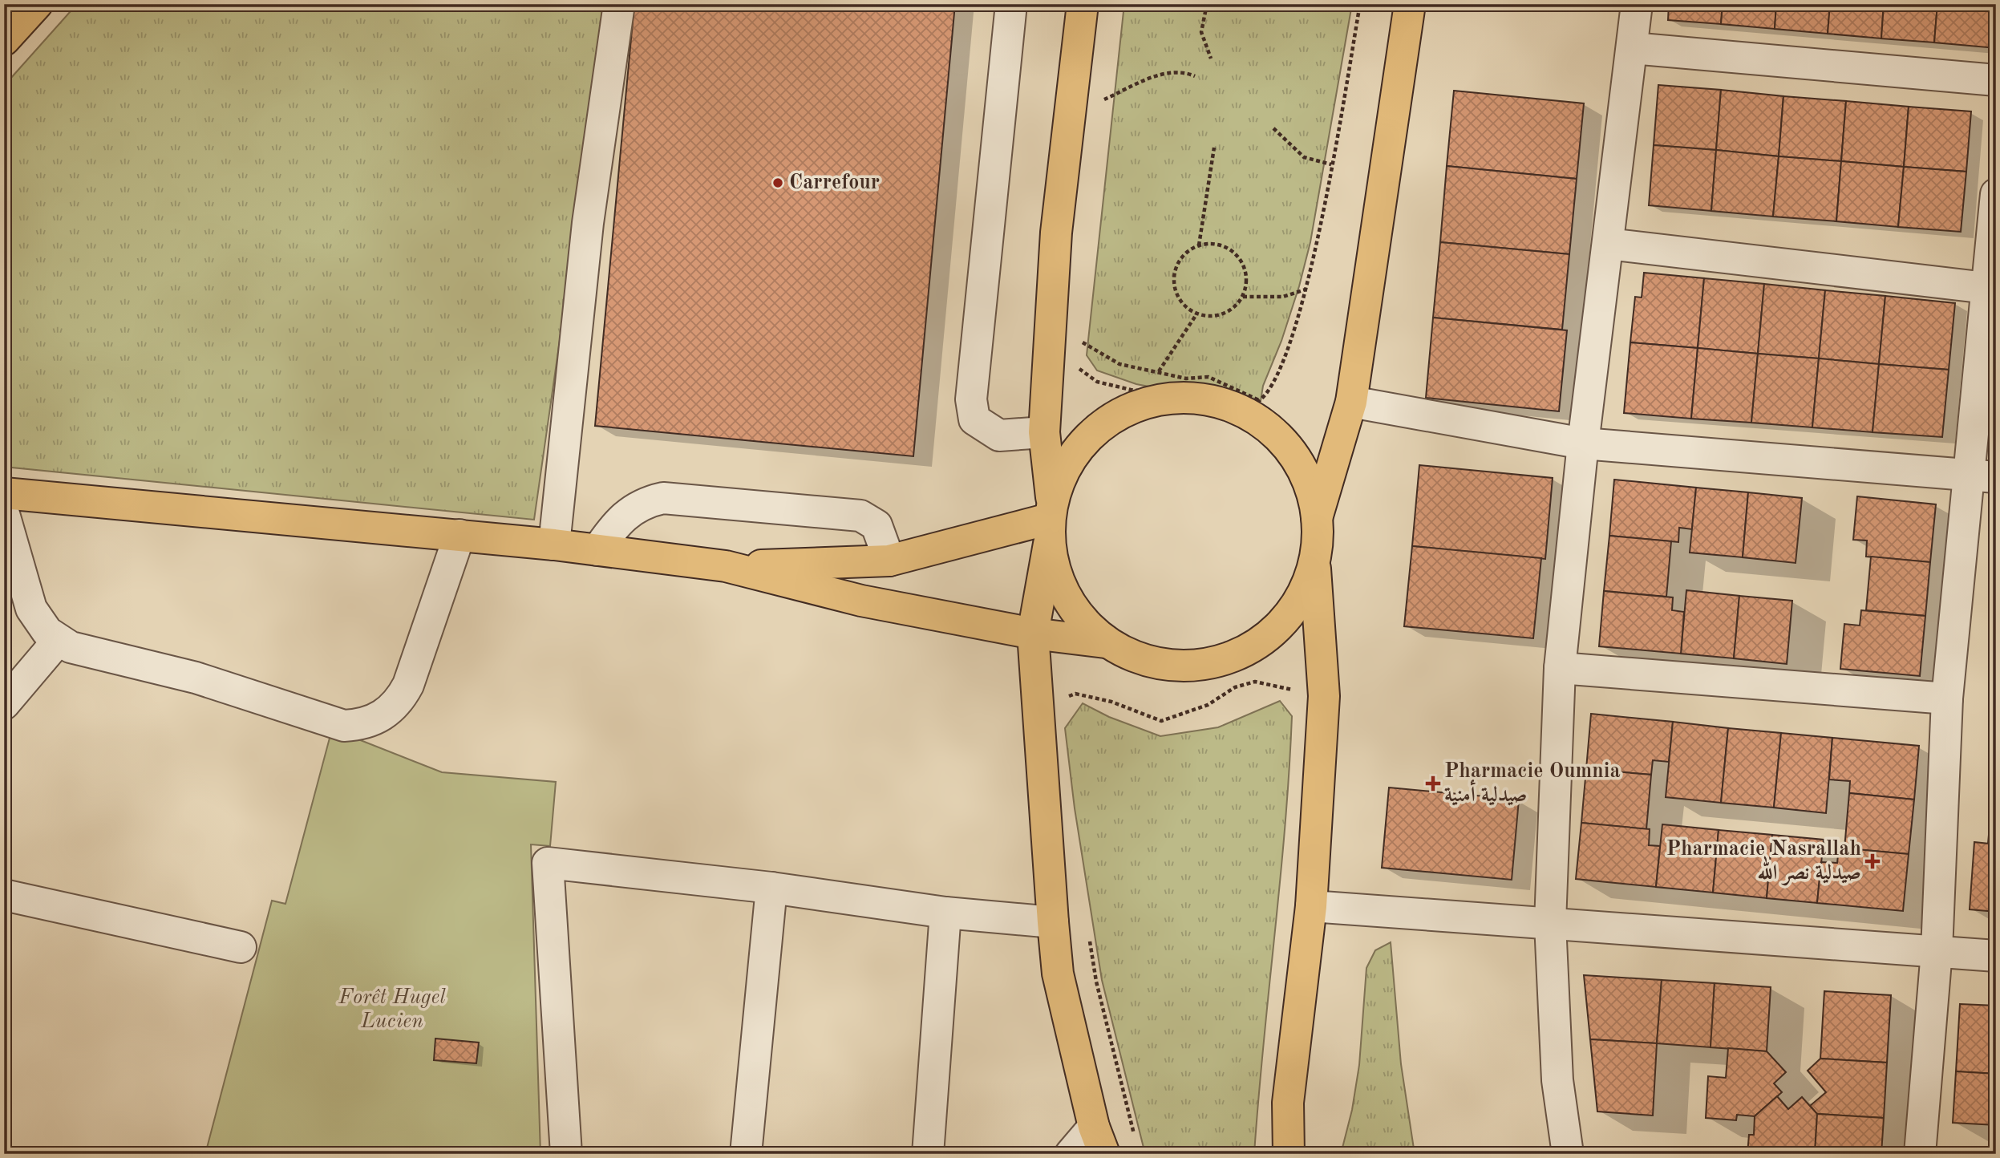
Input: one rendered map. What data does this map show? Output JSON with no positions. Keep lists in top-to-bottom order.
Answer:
{
  "parks": ["Forêt Hugel Lucien"],
  "places": {
    "other": ["Carrefour"],
    "health": ["Pharmacie Oumnia صيدلية أمنية", "Pharmacie Nasrallah صيدلية نصر الله"]
  }
}
